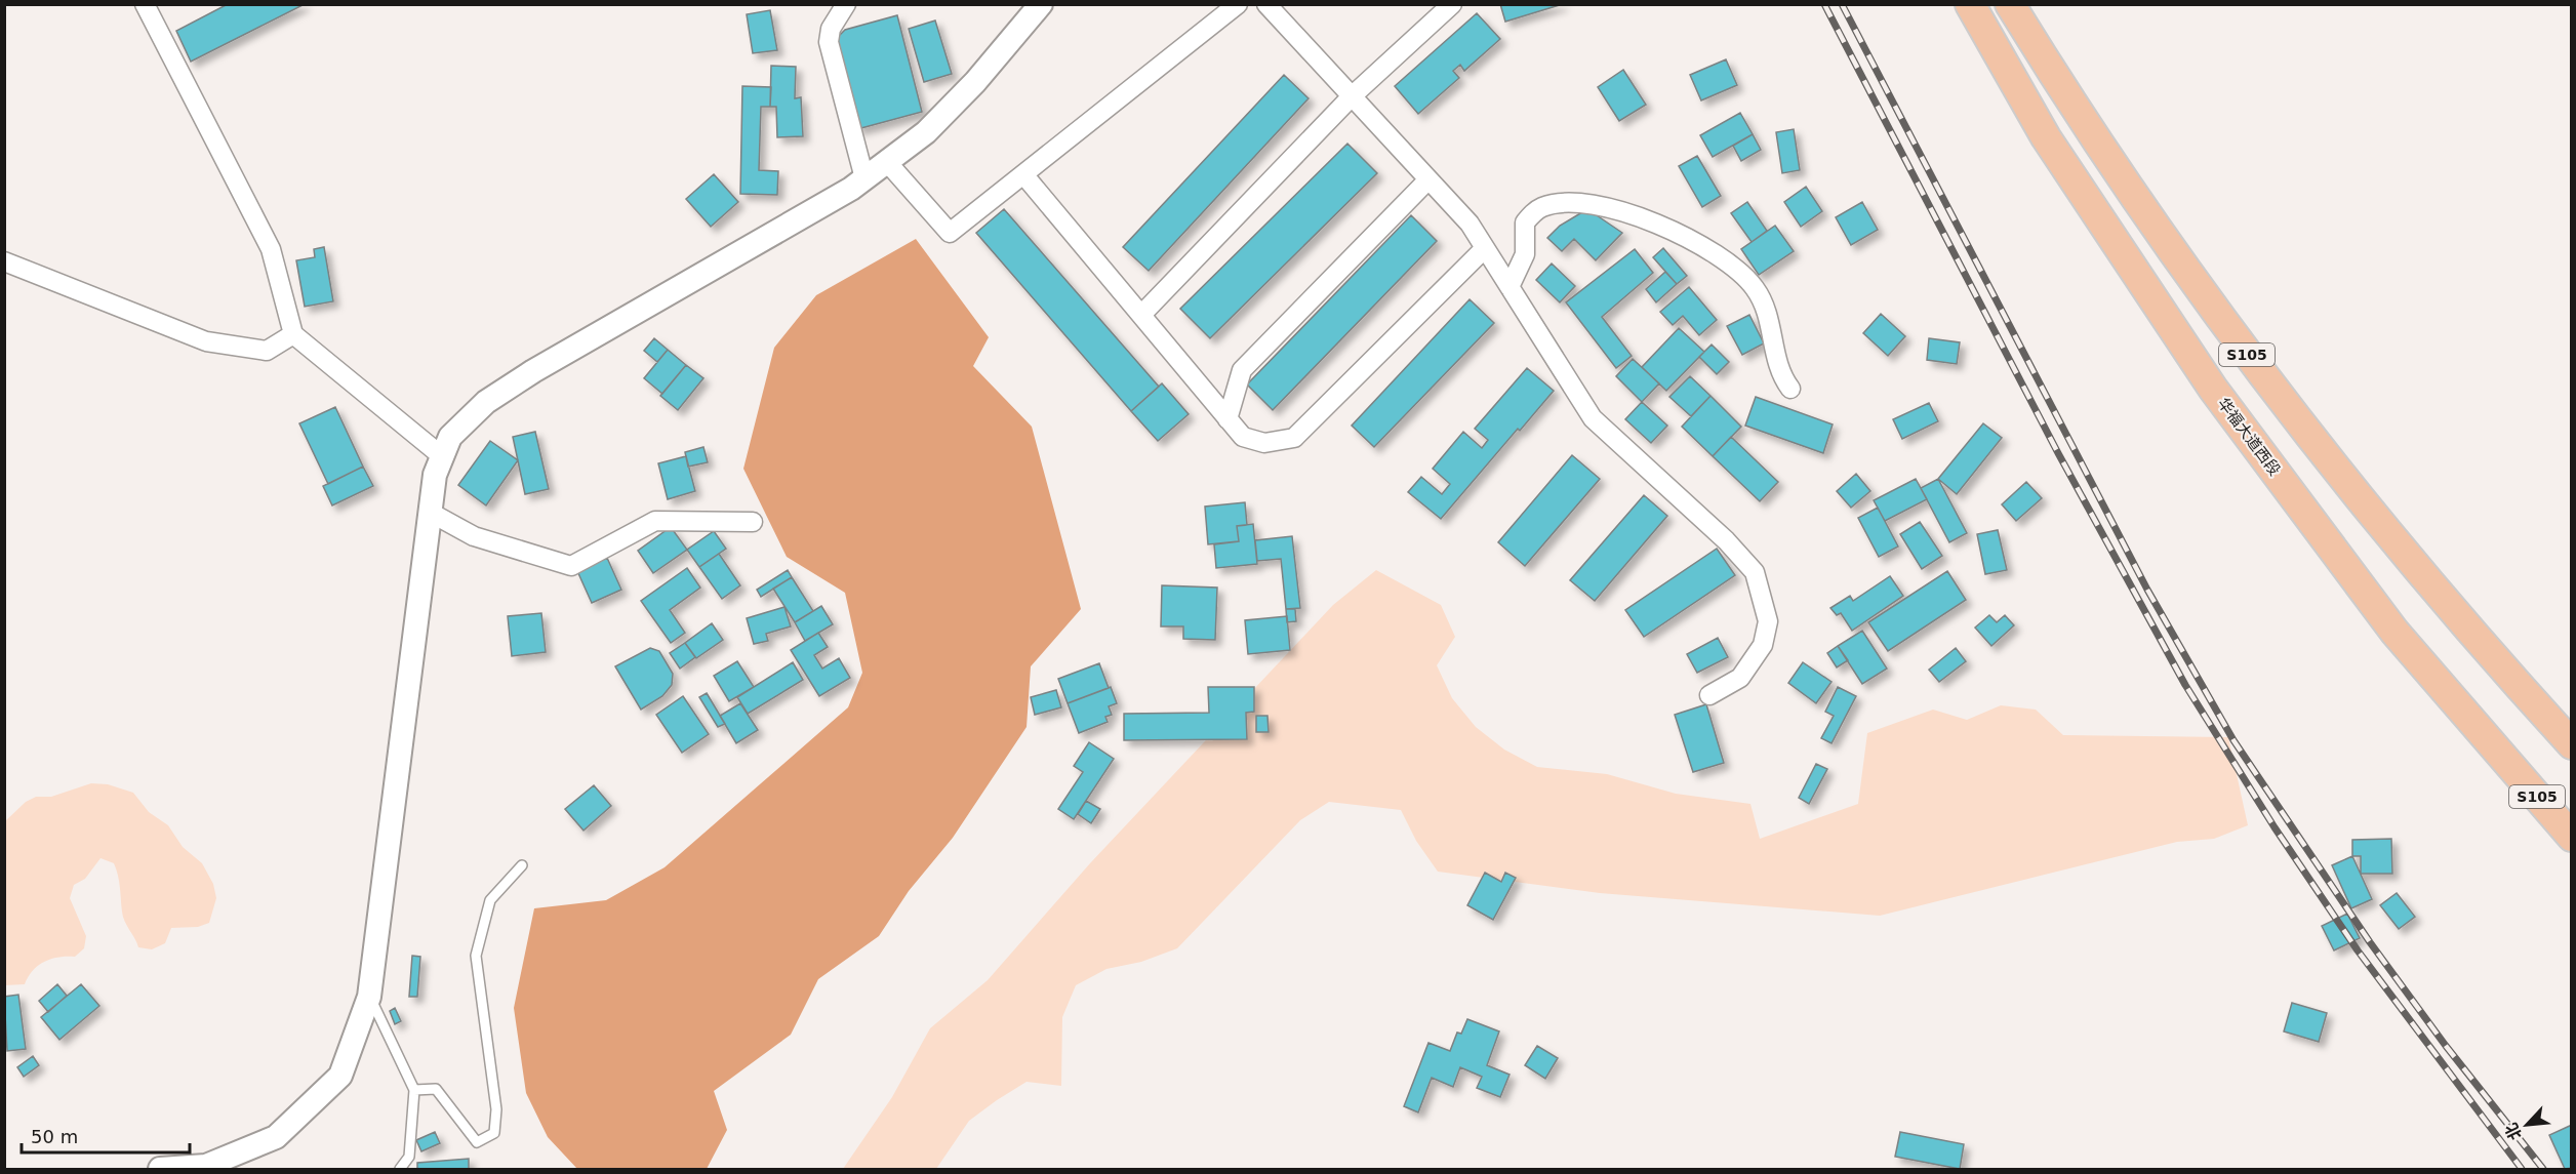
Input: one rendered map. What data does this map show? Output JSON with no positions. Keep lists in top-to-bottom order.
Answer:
{
  "streets": {
    "main road": ["S105", "华福大道西段"]
  },
  "scale_bar": "50 m",
  "north": "bottom left"
}
